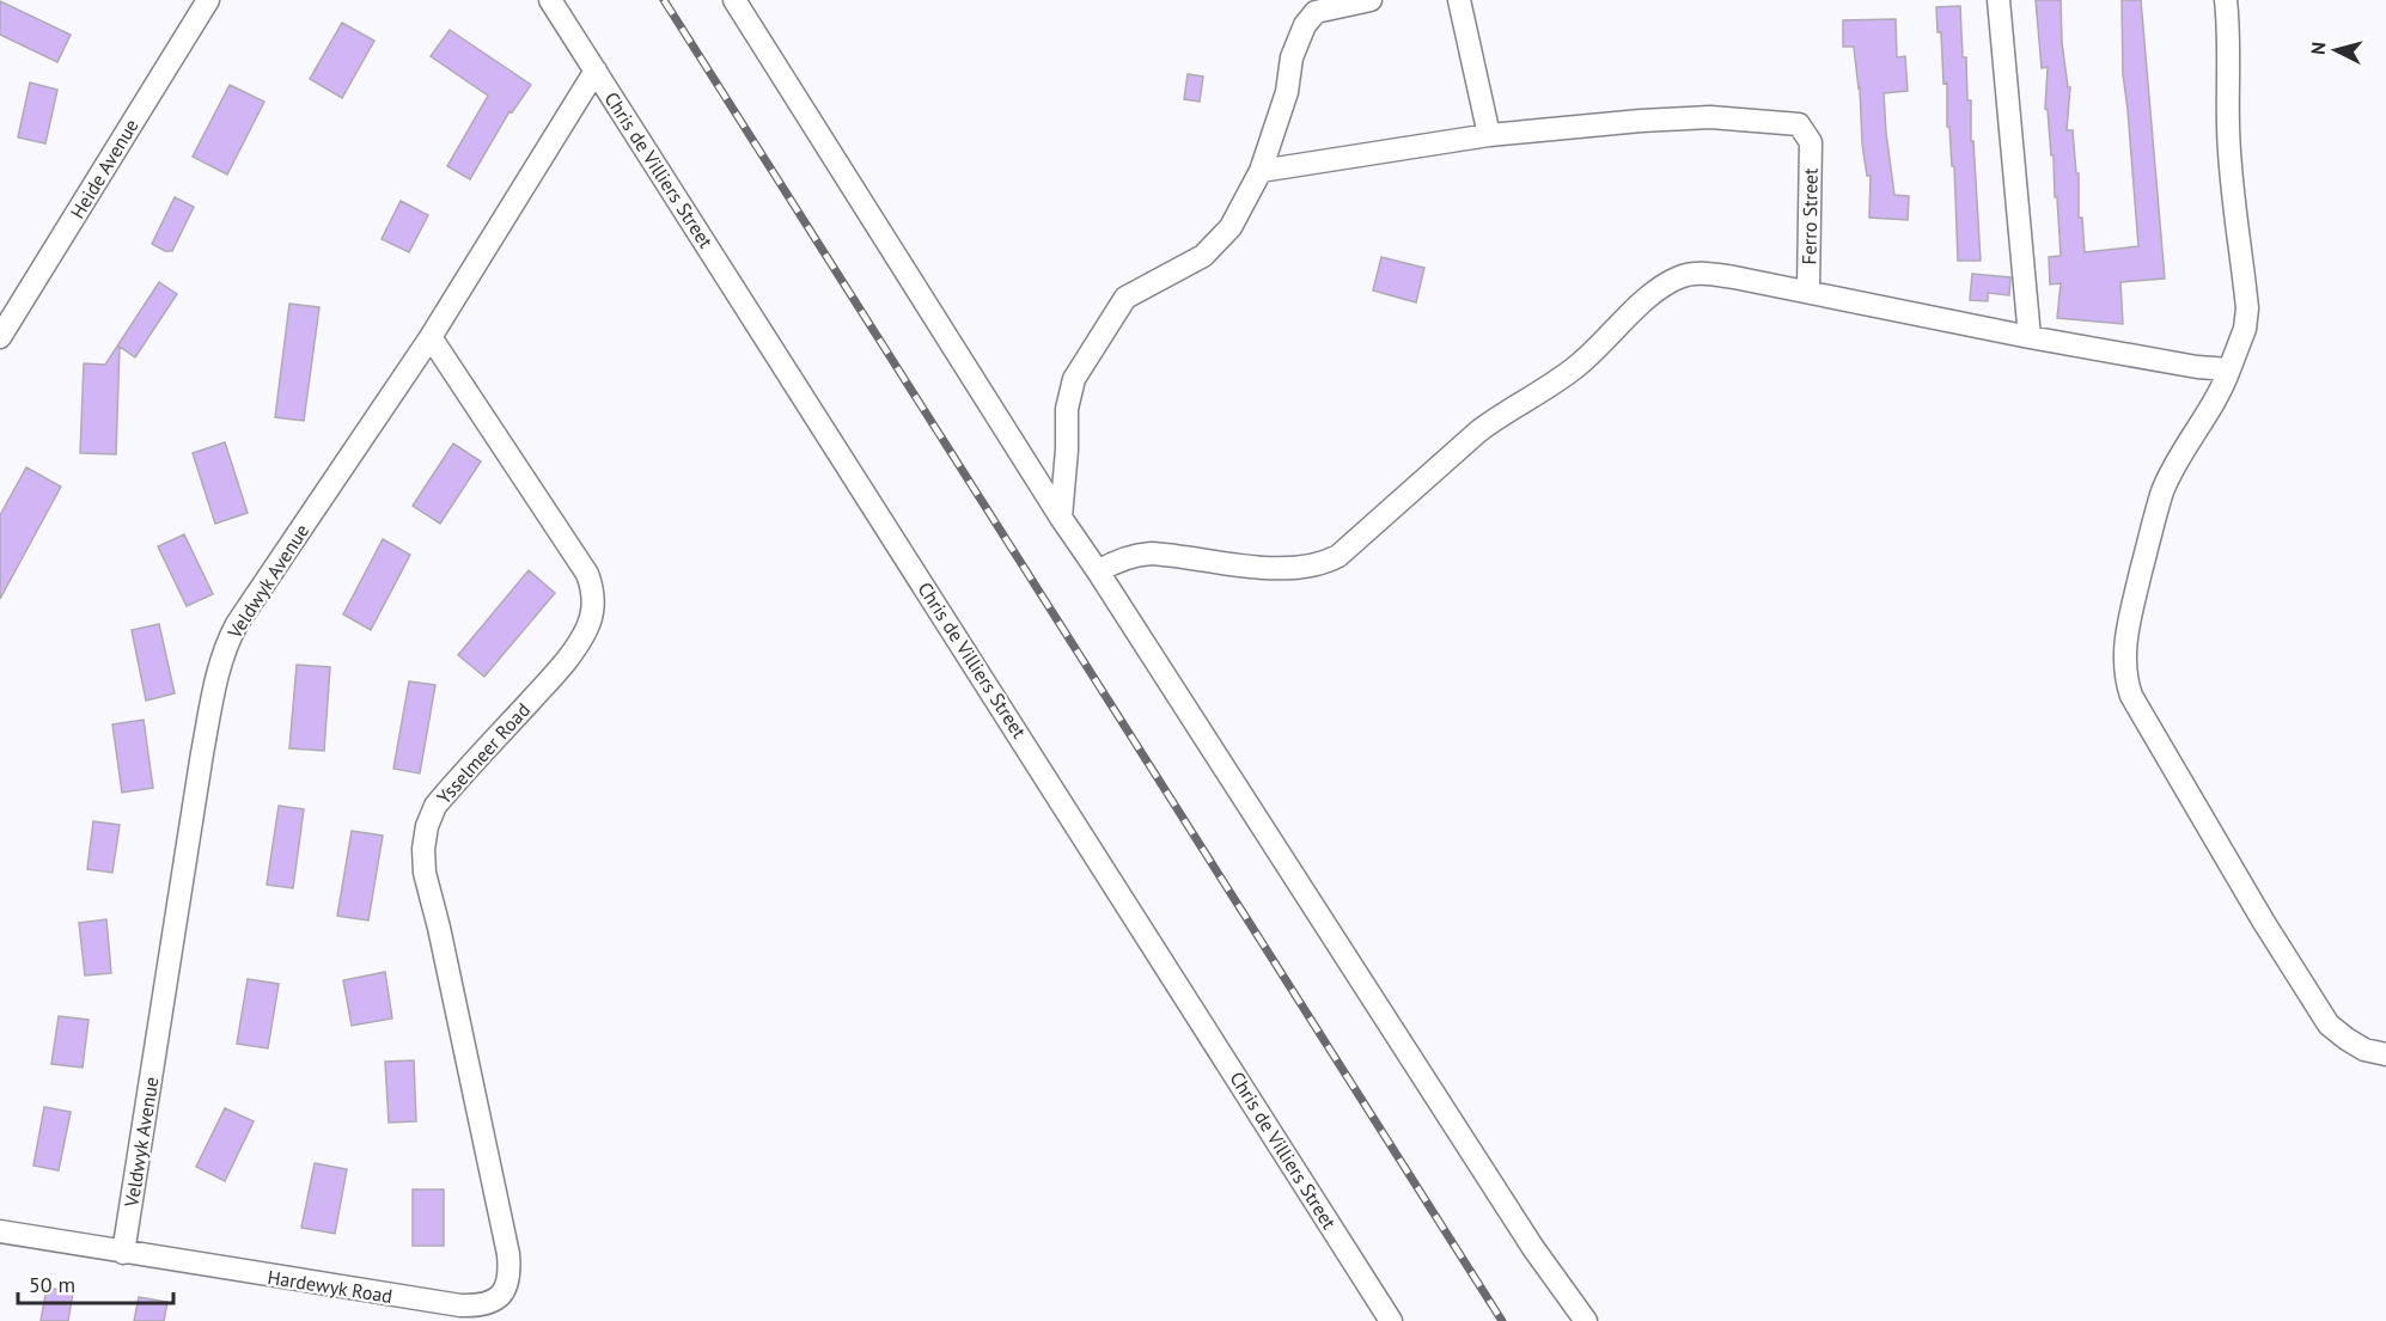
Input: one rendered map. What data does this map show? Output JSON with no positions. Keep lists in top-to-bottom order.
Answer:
{
  "streets": {
    "street": [
      "Heide Avenue",
      "Chris de Villiers Street",
      "Ferro Street",
      "Veldwyk Avenue",
      "Ysselmeer Road",
      "Hardewyk Road"
    ]
  },
  "crossings": [
    ["Chris de Villiers Street", "Veldwyk Avenue"],
    ["Veldwyk Avenue", "Ysselmeer Road"],
    ["Veldwyk Avenue", "Hardewyk Road"],
    ["Ysselmeer Road", "Hardewyk Road"]
  ],
  "scale_bar": "50 m",
  "north": "left"
}
